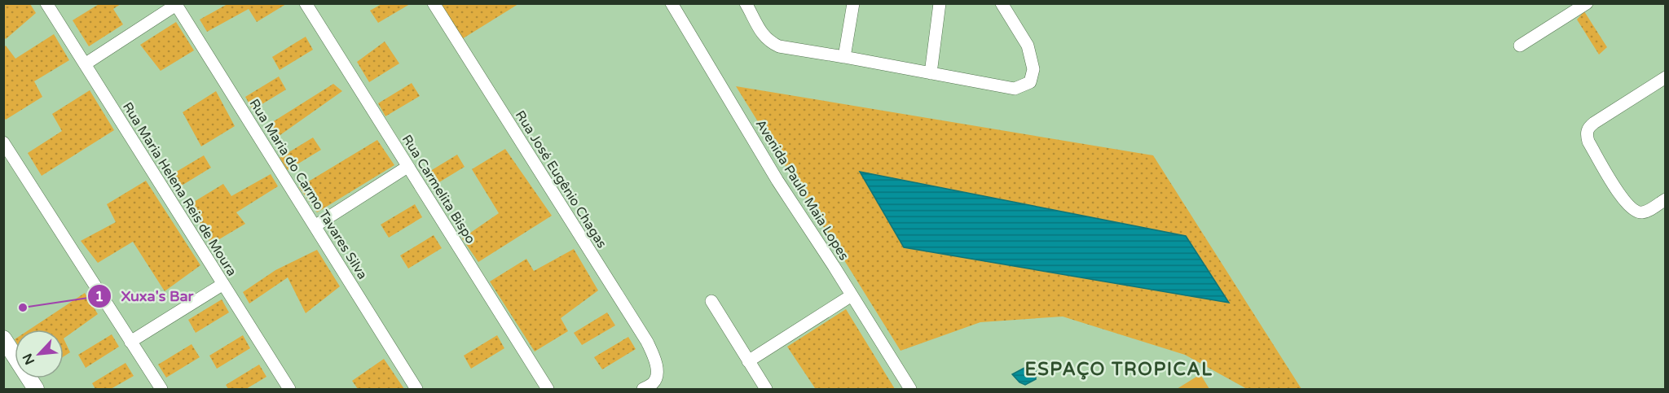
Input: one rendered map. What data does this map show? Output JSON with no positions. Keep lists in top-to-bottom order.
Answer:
{
  "streets": {
    "street": [
      "Rua José Eugênio Chagas",
      "Rua Maria Helena Reis de Moura",
      "Rua Maria do Carmo Tavares Silva",
      "Rua Carmelita Bispo",
      "Avenida Paulo Maia Lopes"
    ]
  },
  "districts": ["ESPAÇO TROPICAL"],
  "places": ["Xuxa's Bar"],
  "north": "bottom left"
}
